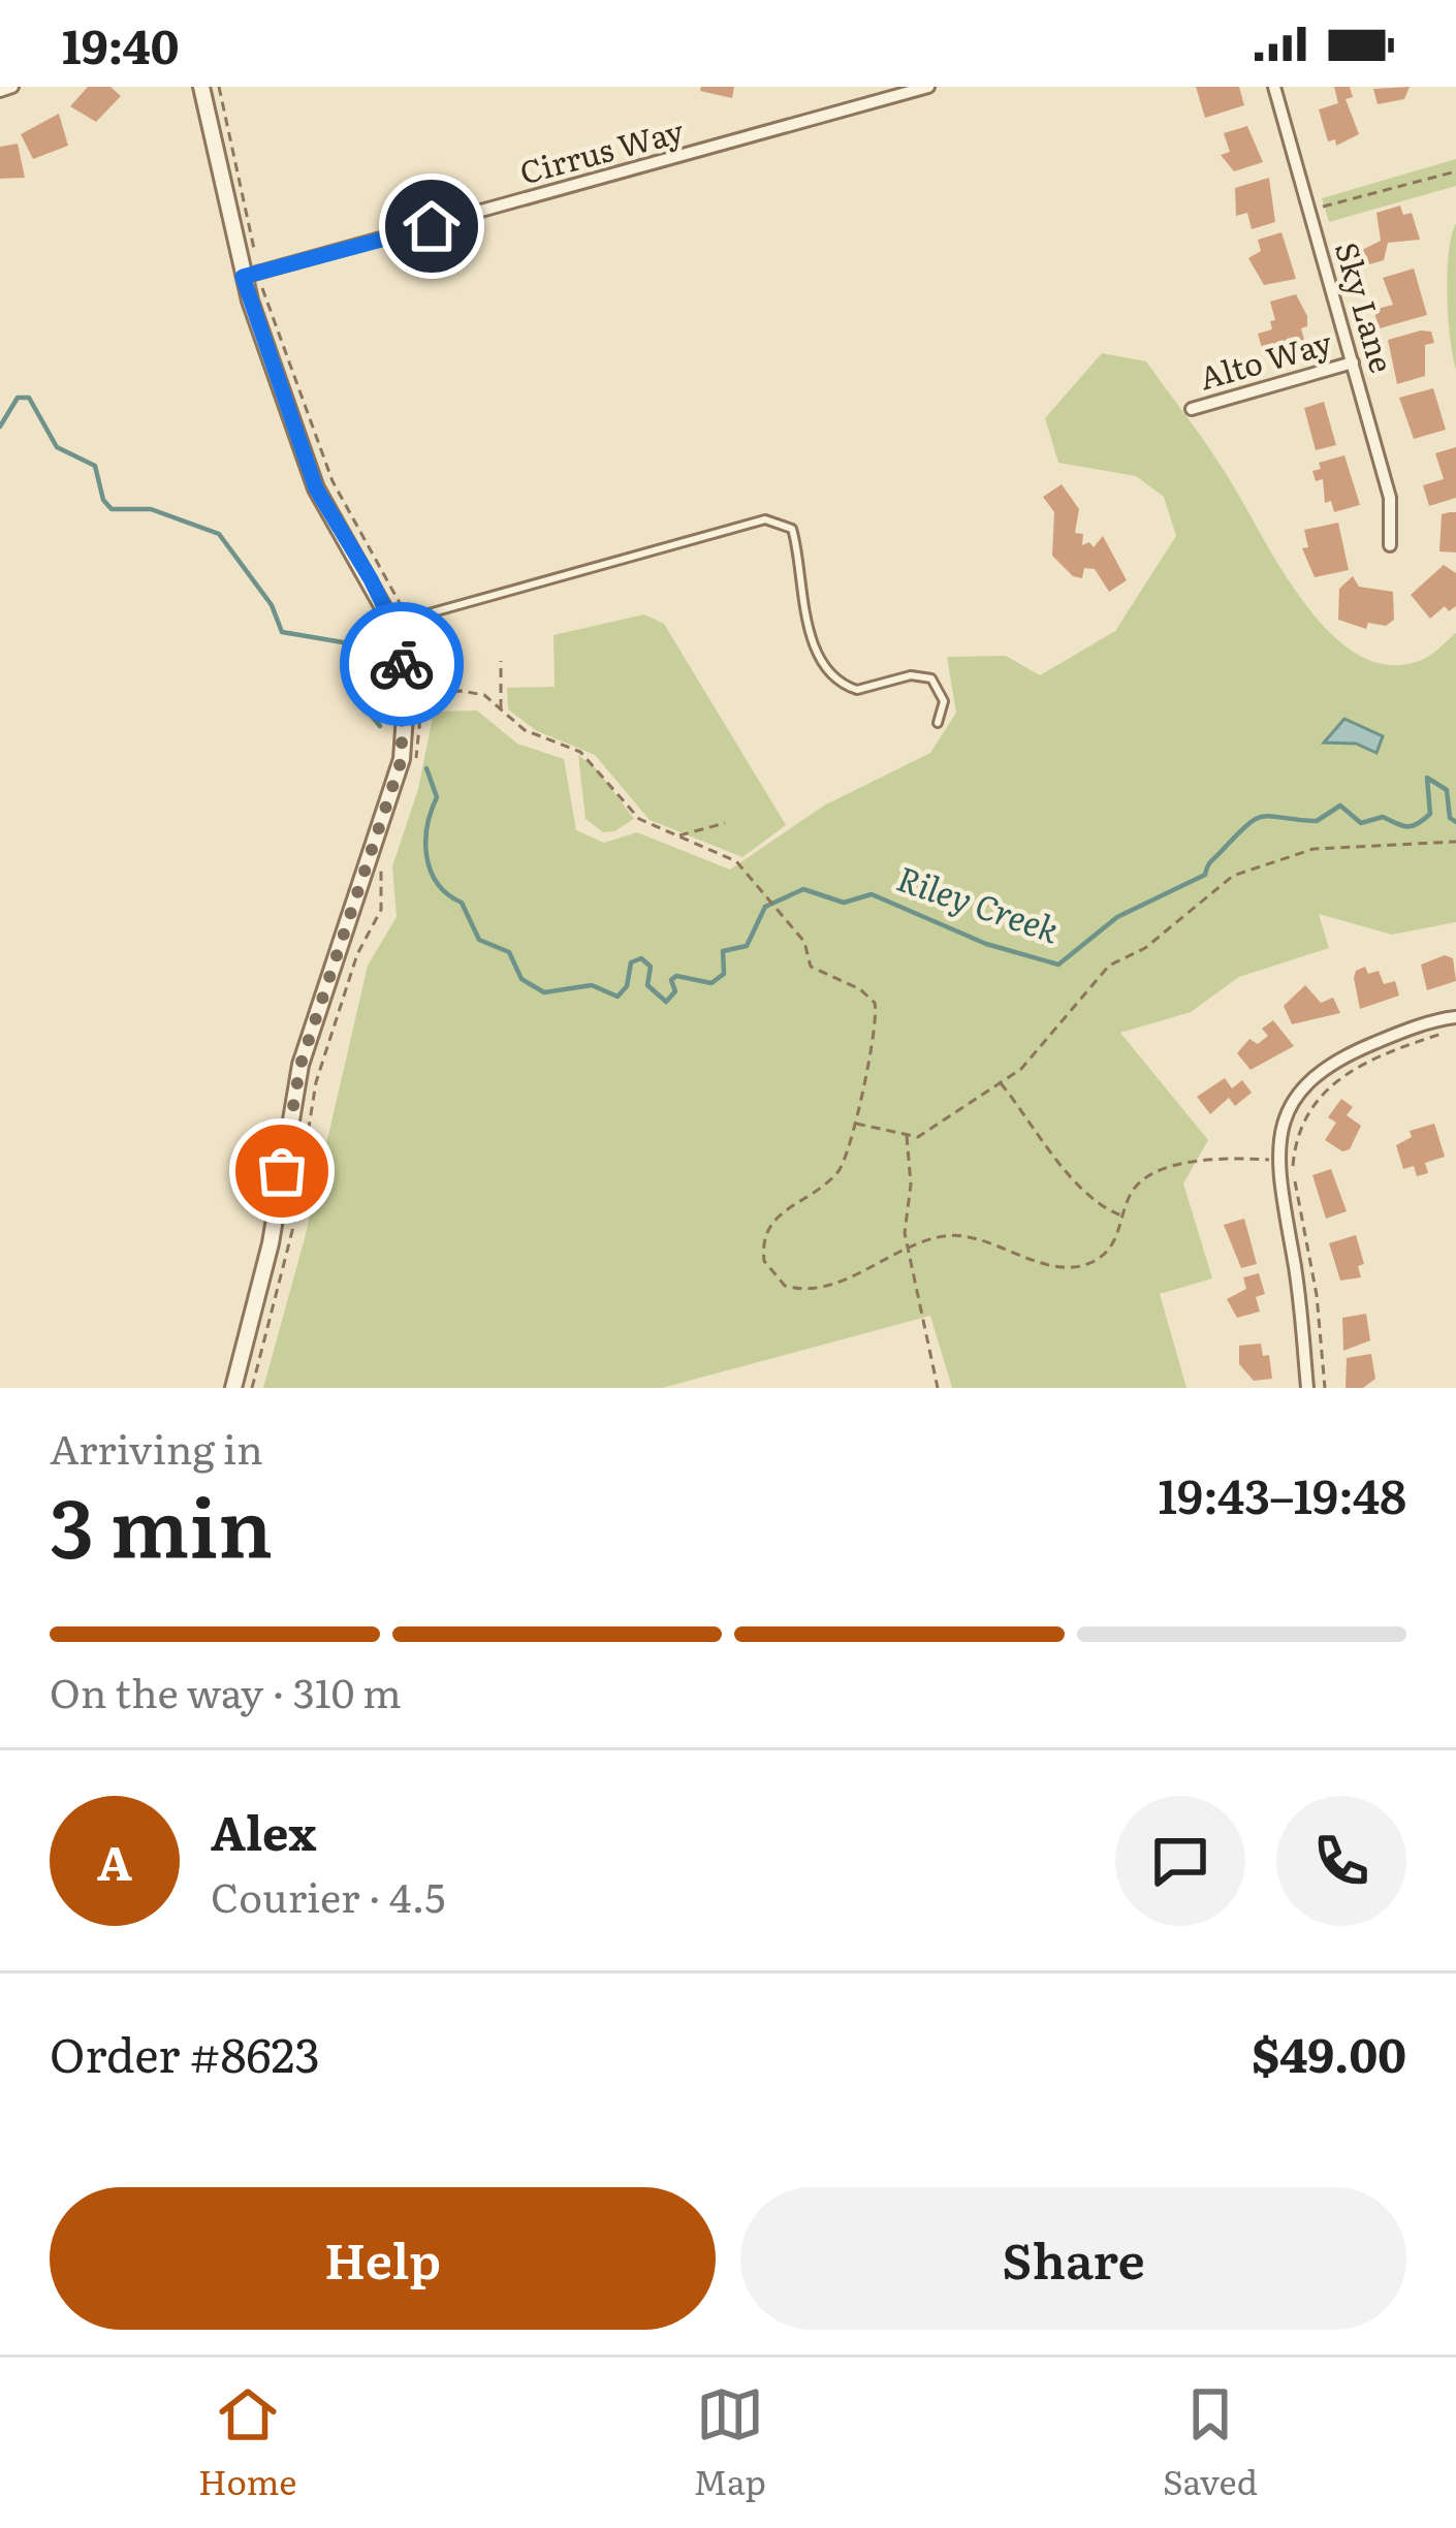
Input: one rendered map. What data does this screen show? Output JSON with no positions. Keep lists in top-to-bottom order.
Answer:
{
  "streets": {
    "street": ["Cirrus Way", "Sky Lane", "Alto Way"]
  },
  "crossings": [
    ["Sky Lane", "Alto Way"]
  ],
  "water": ["Riley Creek"],
  "page": {
    "status": "19:40",
    "heading": ["3 min", "Arriving in", "19:43–19:48"],
    "panel": [
      "Alex",
      "Courier · 4.5",
      "Order #8623",
      "$49.00"
    ],
    "bar": "On the way · 310 m",
    "round": "A",
    "buttons": ["Help", "Share"],
    "tabs": ["Home", "Map", "Saved"]
  }
}
